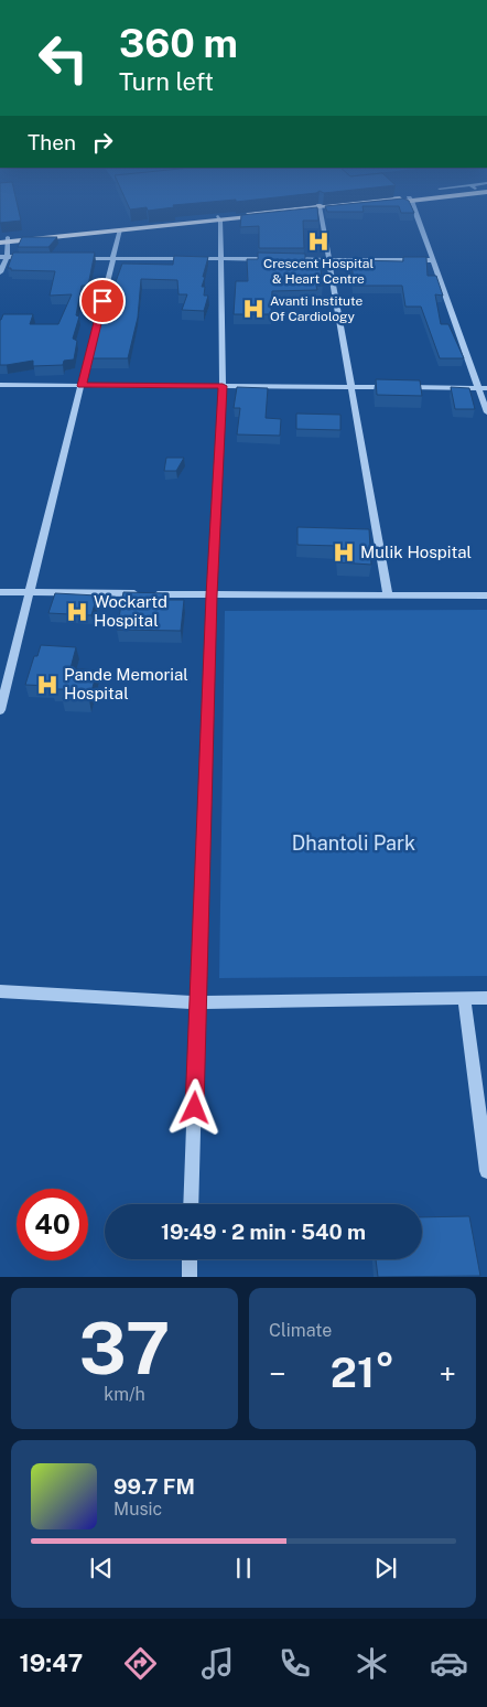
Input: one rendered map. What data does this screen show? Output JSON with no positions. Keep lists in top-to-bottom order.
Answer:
{
  "parks": ["Dhantoli Park"],
  "places": {
    "hospital": [
      "Crescent Hospital & Heart Centre",
      "Avanti Institute Of Cardiology",
      "Mulik Hospital",
      "Wockartd Hospital",
      "Pande Memorial Hospital"
    ]
  },
  "page": {
    "turn": ["360 m", "Turn left"],
    "then": "Then",
    "limit": "40",
    "trip": "19:49 · 2 min · 540 m",
    "tile": [
      ["37", "km/h"],
      "Climate"
    ],
    "heat": ["−", "21°", "+"],
    "song": ["99.7 FM", "Music"],
    "tabs": "19:47"
  }
}
